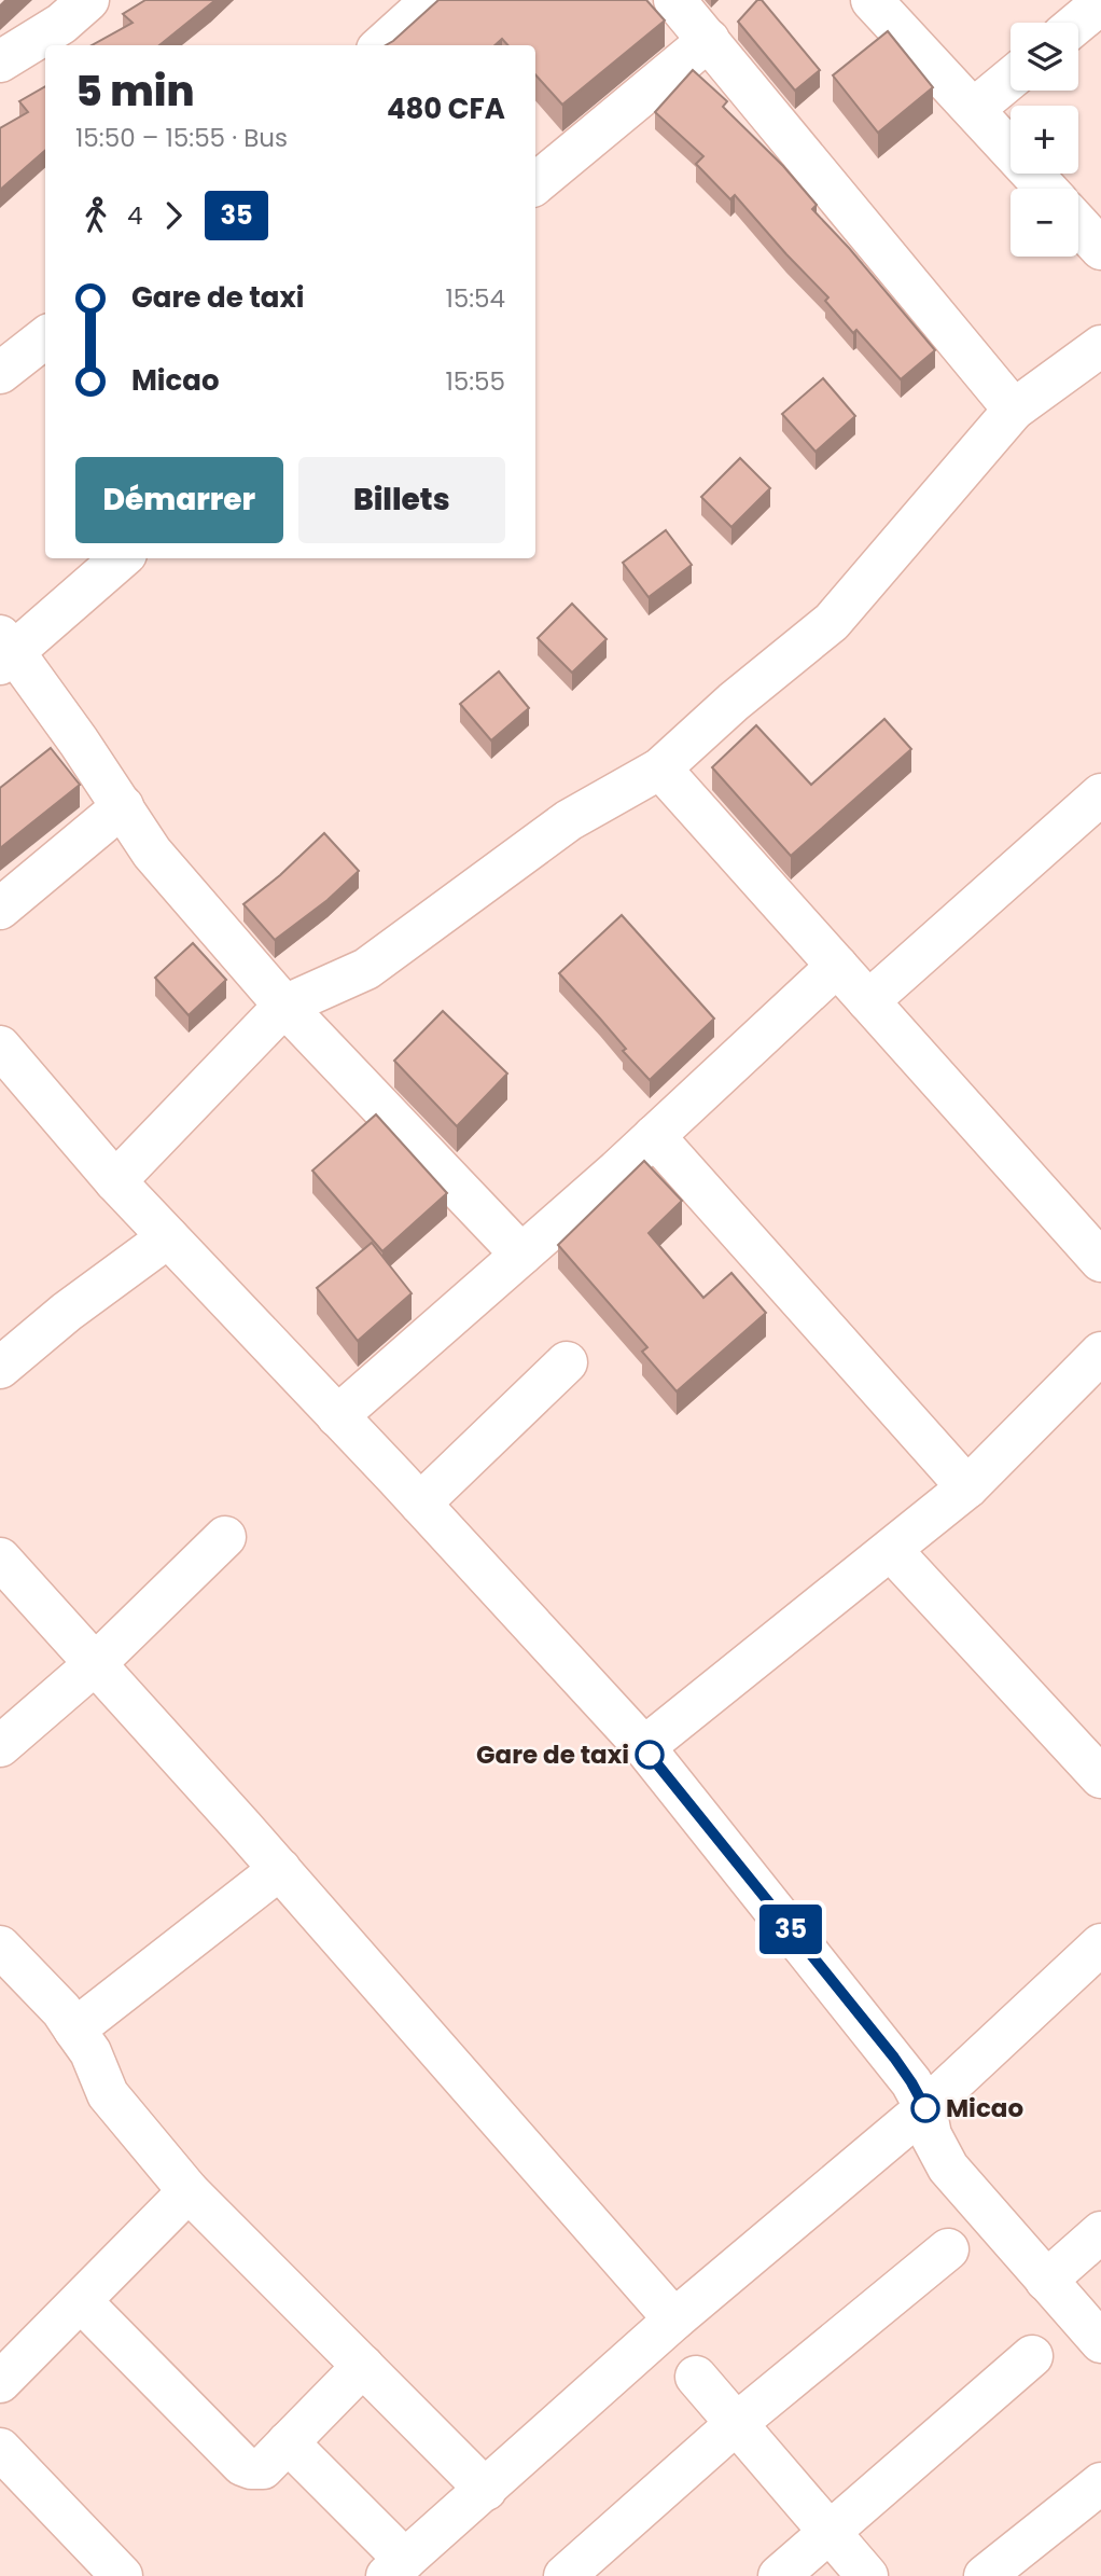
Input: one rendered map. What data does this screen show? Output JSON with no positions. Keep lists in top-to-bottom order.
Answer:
{
  "places": ["Gare de taxi", "Micao"],
  "lines": ["bus line 35"],
  "page": {
    "on_map": "35",
    "map_buttons": ["+", "−"],
    "heading": ["5 min", "15:50 – 15:55 · Bus", "480 CFA"],
    "legs": ["4", "35"],
    "list": [
      {
        "name": "Gare de taxi",
        "value": "15:54"
      },
      {
        "name": "Micao",
        "value": "15:55"
      }
    ],
    "buttons": ["Démarrer", "Billets"]
  }
}
